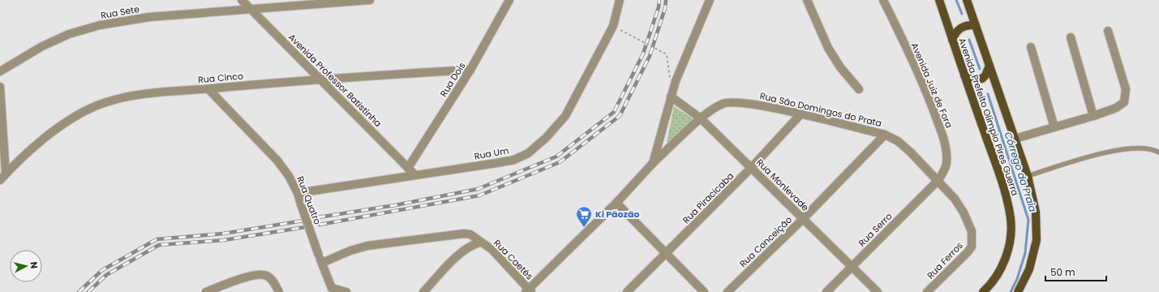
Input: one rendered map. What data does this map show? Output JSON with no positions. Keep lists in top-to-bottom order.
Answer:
{
  "streets": {
    "main road": ["Avenida Prefeito Olimpio Pires Guerra"],
    "street": [
      "Rua Sete",
      "Rua Cinco",
      "Rua Dois",
      "Avenida Professor Batistinha",
      "Avenida Juiz de Fora",
      "Rua São Domingos do Prata",
      "Rua Um",
      "Rua Monlevade",
      "Rua Piracicaba",
      "Rua Quatro",
      "Rua Serro",
      "Rua Conceição",
      "Rua Caetés",
      "Rua Ferros"
    ]
  },
  "crossings": [
    ["Rua Sete", "Avenida Professor Batistinha"],
    ["Rua Cinco", "Rua Dois"],
    ["Rua Cinco", "Avenida Professor Batistinha"],
    ["Rua Cinco", "Rua Quatro"],
    ["Rua Dois", "Avenida Professor Batistinha"],
    ["Avenida Professor Batistinha", "Rua Um"],
    ["Avenida Juiz de Fora", "Rua São Domingos do Prata"],
    ["Avenida Juiz de Fora", "Rua Serro"],
    ["Rua São Domingos do Prata", "Rua Monlevade"],
    ["Rua São Domingos do Prata", "Rua Piracicaba"],
    ["Rua São Domingos do Prata", "Rua Serro"],
    ["Rua São Domingos do Prata", "Rua Conceição"],
    ["Rua São Domingos do Prata", "Rua Caetés"],
    ["Rua São Domingos do Prata", "Rua Ferros"],
    ["Rua Um", "Rua Quatro"],
    ["Rua Monlevade", "Rua Piracicaba"],
    ["Rua Monlevade", "Rua Serro"],
    ["Rua Monlevade", "Rua Conceição"],
    ["Rua Quatro", "Rua Caetés"]
  ],
  "water": ["Córrego da Praia"],
  "places": {
    "supermarket": ["Ki Pãozão"]
  },
  "scale_bar": "50 m",
  "north": "right"
}
